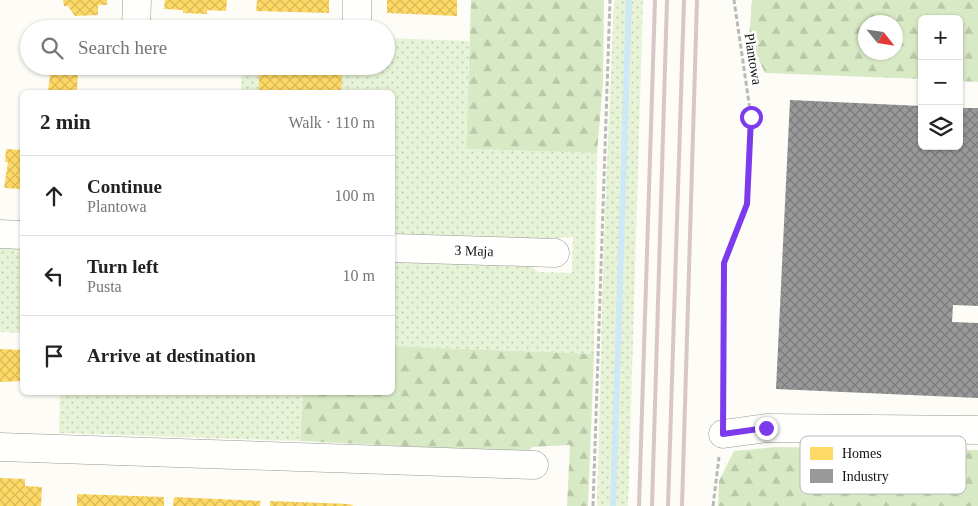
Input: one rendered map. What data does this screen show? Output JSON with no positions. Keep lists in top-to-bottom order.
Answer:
{
  "streets": {
    "street": ["3 Maja"],
    "path": ["Plantowa"]
  },
  "legend": ["Homes", "Industry"],
  "north": "bottom right",
  "page": {
    "map_buttons": ["+", "−"],
    "search": "Search here",
    "heading": ["2 min", "Walk · 110 m"],
    "list": [
      ["Continue", "Plantowa", "100 m"],
      ["Turn left", "Pusta", "10 m"],
      "Arrive at destination"
    ]
  }
}
